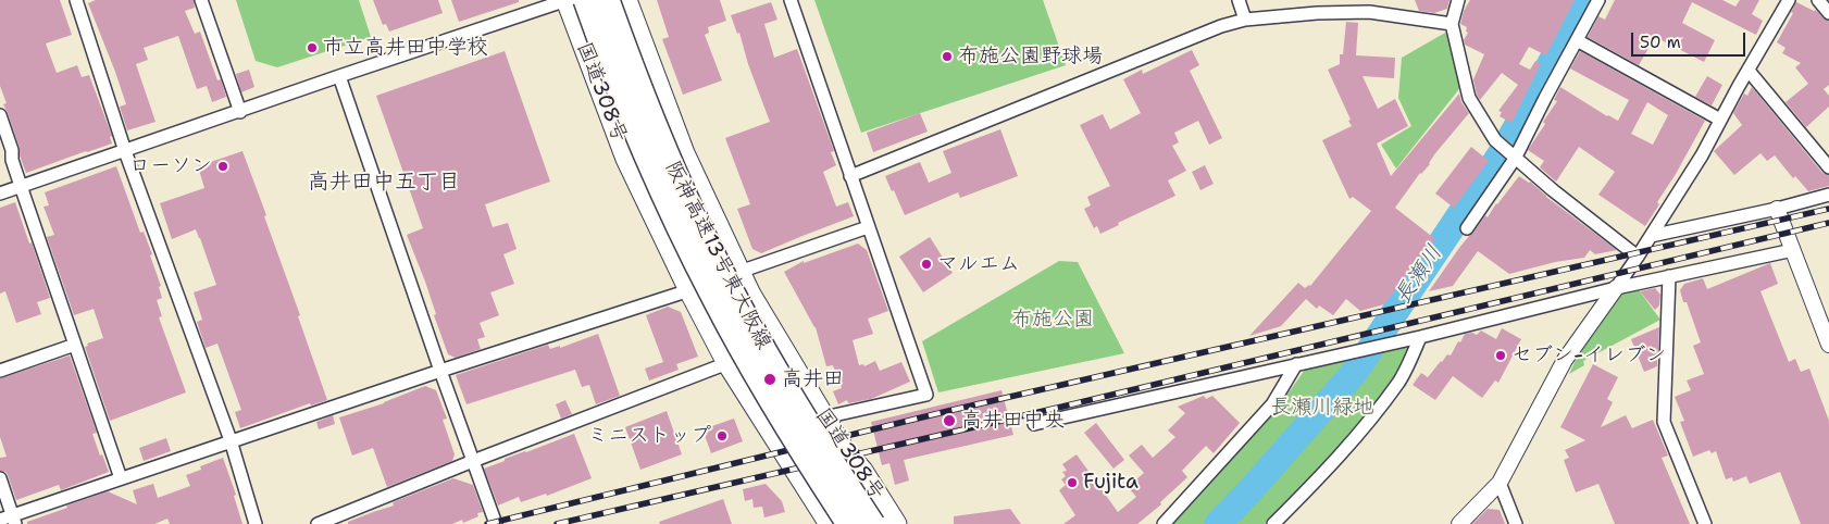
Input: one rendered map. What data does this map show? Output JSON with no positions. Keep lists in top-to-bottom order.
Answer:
{
  "streets": {
    "highway": ["国道308号", "阪神高速13号東大阪線"]
  },
  "districts": ["高井田中五丁目"],
  "water": ["長瀬川"],
  "parks": ["布施公園", "長瀬川緑地"],
  "places": [
    "市立高井田中学校",
    "布施公園野球場",
    "ローソン",
    "マルエム",
    "セブン-イレブン",
    "高井田",
    "高井田中央",
    "ミニストップ",
    "Fujita"
  ],
  "scale_bar": "50 m"
}
